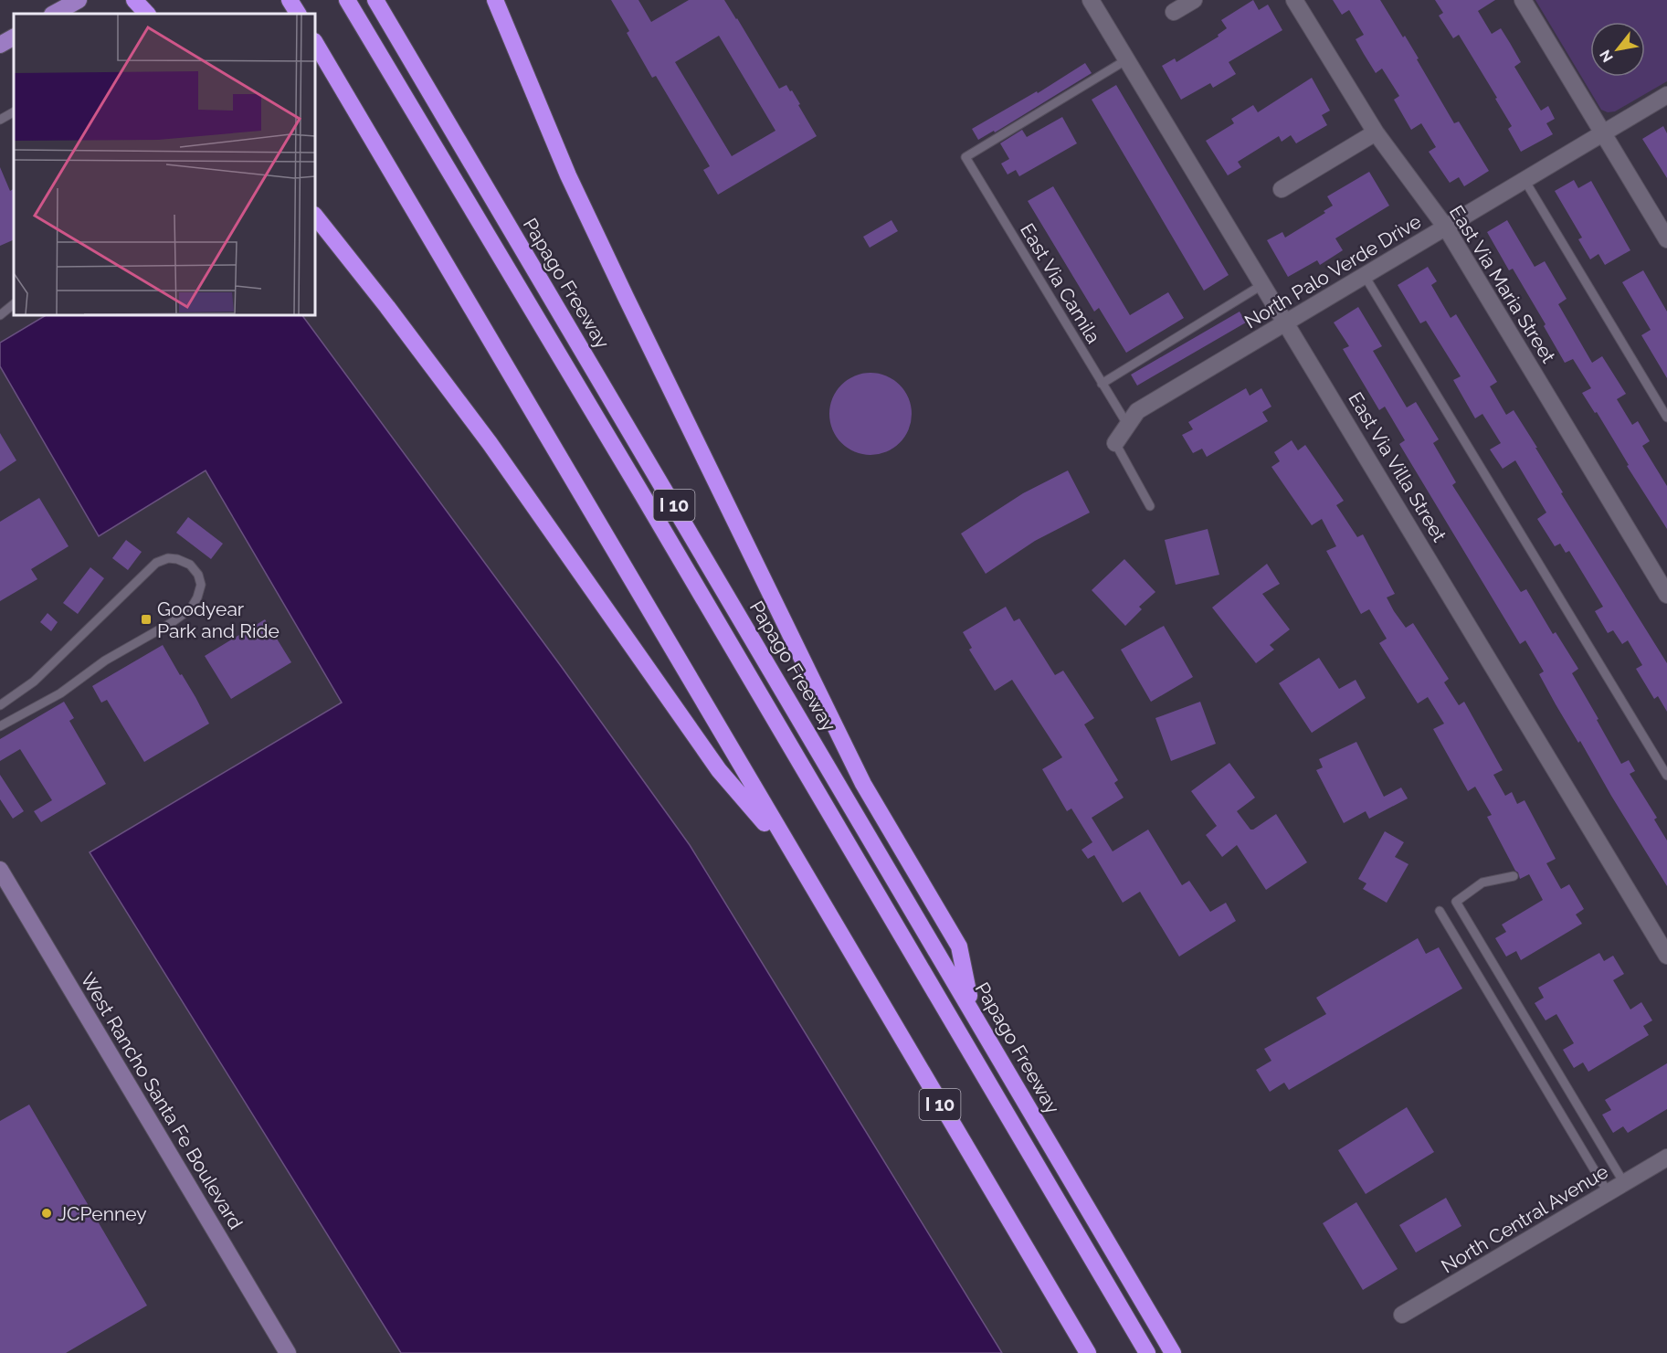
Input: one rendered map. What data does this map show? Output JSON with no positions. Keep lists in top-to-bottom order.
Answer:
{
  "streets": {
    "highway": ["Papago Freeway", "I 10"],
    "street": [
      "North Palo Verde Drive",
      "East Via Maria Street",
      "East Via Villa Street",
      "West Rancho Santa Fe Boulevard",
      "North Central Avenue"
    ],
    "lane": ["East Via Camila"]
  },
  "crossings": [
    ["North Palo Verde Drive", "East Via Camila"],
    ["North Palo Verde Drive", "East Via Maria Street"],
    ["North Palo Verde Drive", "East Via Villa Street"],
    ["East Via Camila", "East Via Villa Street"]
  ],
  "places": {
    "transit": ["Goodyear Park and Ride"],
    "other": ["JCPenney"]
  },
  "north": "bottom left"
}
